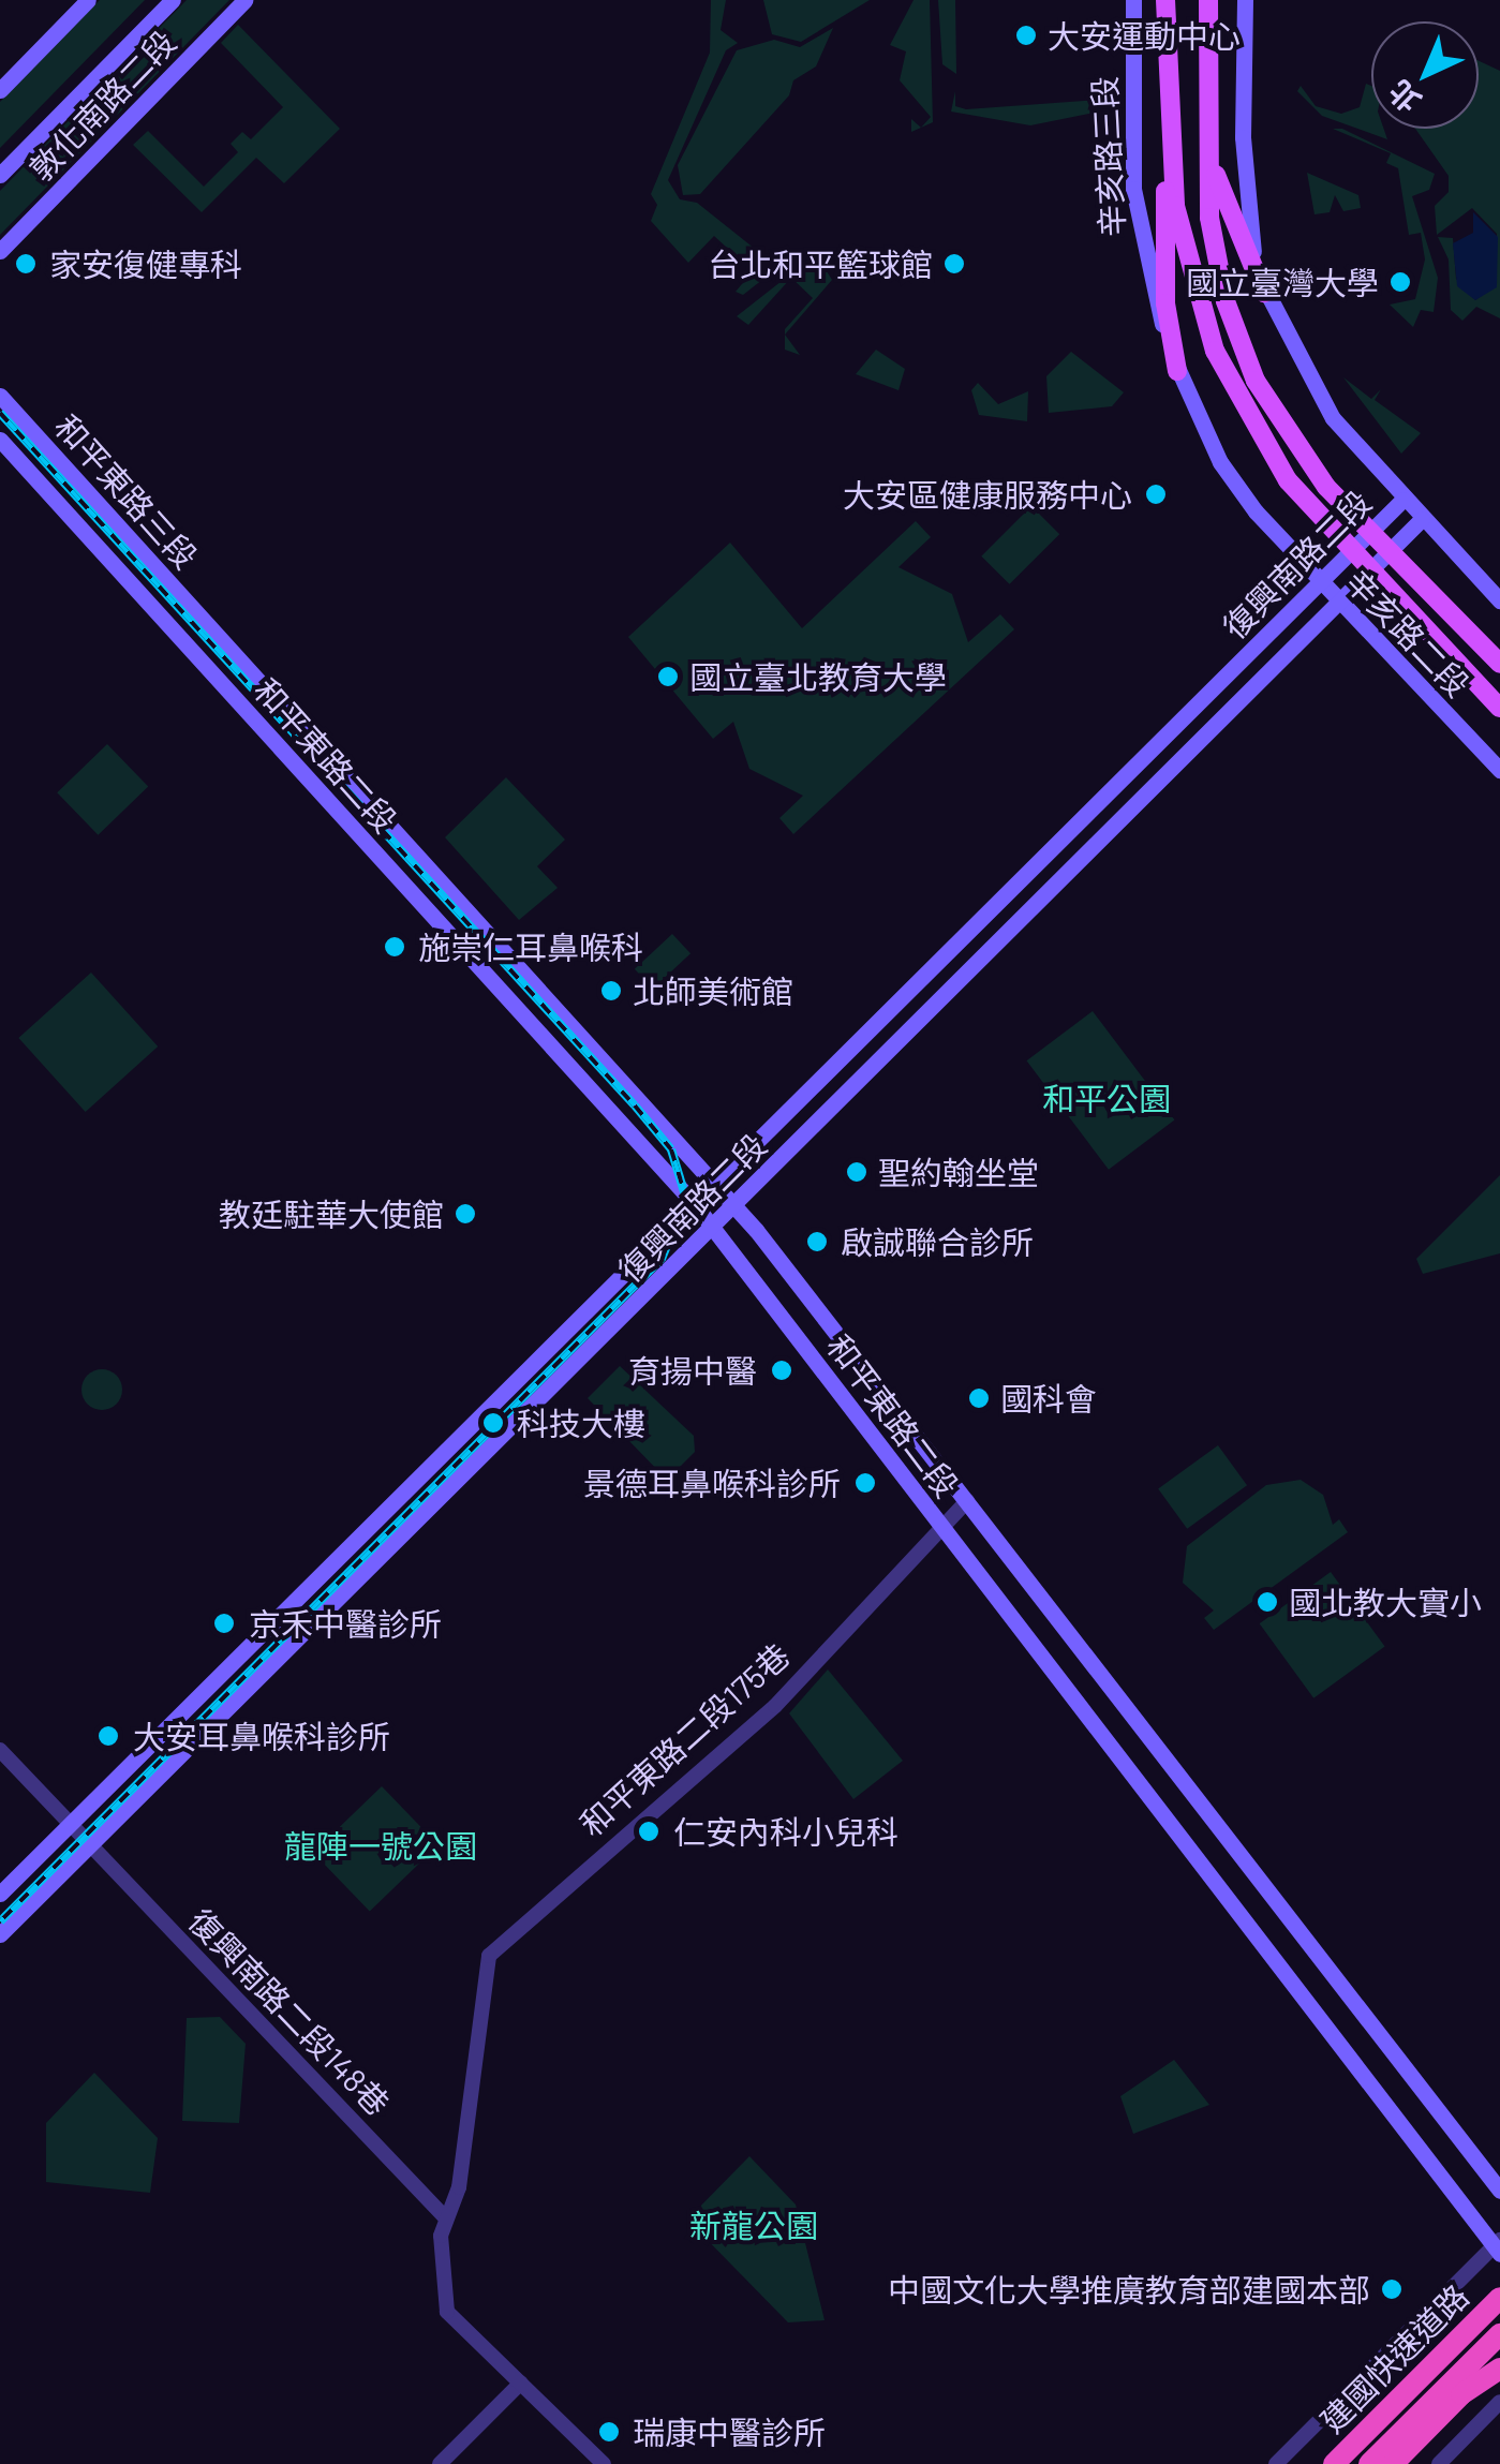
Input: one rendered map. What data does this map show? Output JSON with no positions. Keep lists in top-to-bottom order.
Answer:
{
  "streets": {
    "highway": ["建國快速道路"],
    "main road": [
      "敦化南路二段",
      "辛亥路三段",
      "和平東路三段",
      "復興南路二段",
      "辛亥路二段",
      "和平東路二段"
    ],
    "street": ["和平東路二段175巷", "復興南路二段148巷"]
  },
  "crossings": [
    ["辛亥路三段", "復興南路二段"],
    ["辛亥路三段", "辛亥路二段"],
    ["和平東路三段", "和平東路二段"],
    ["復興南路二段", "辛亥路二段"],
    ["復興南路二段", "和平東路二段"],
    ["復興南路二段", "復興南路二段148巷"],
    ["和平東路二段", "和平東路二段175巷"],
    ["和平東路二段175巷", "復興南路二段148巷"]
  ],
  "parks": ["和平公園", "龍陣一號公園", "新龍公園"],
  "places": [
    "大安運動中心",
    "家安復健專科",
    "台北和平籃球館",
    "國立臺灣大學",
    "大安區健康服務中心",
    "國立臺北教育大學",
    "施崇仁耳鼻喉科",
    "北師美術館",
    "聖約翰坐堂",
    "教廷駐華大使館",
    "啟誠聯合診所",
    "育揚中醫",
    "國科會",
    "科技大樓",
    "景德耳鼻喉科診所",
    "國北教大實小",
    "京禾中醫診所",
    "大安耳鼻喉科診所",
    "仁安內科小兒科",
    "中國文化大學推廣教育部建國本部",
    "瑞康中醫診所"
  ],
  "north": "bottom left"
}
